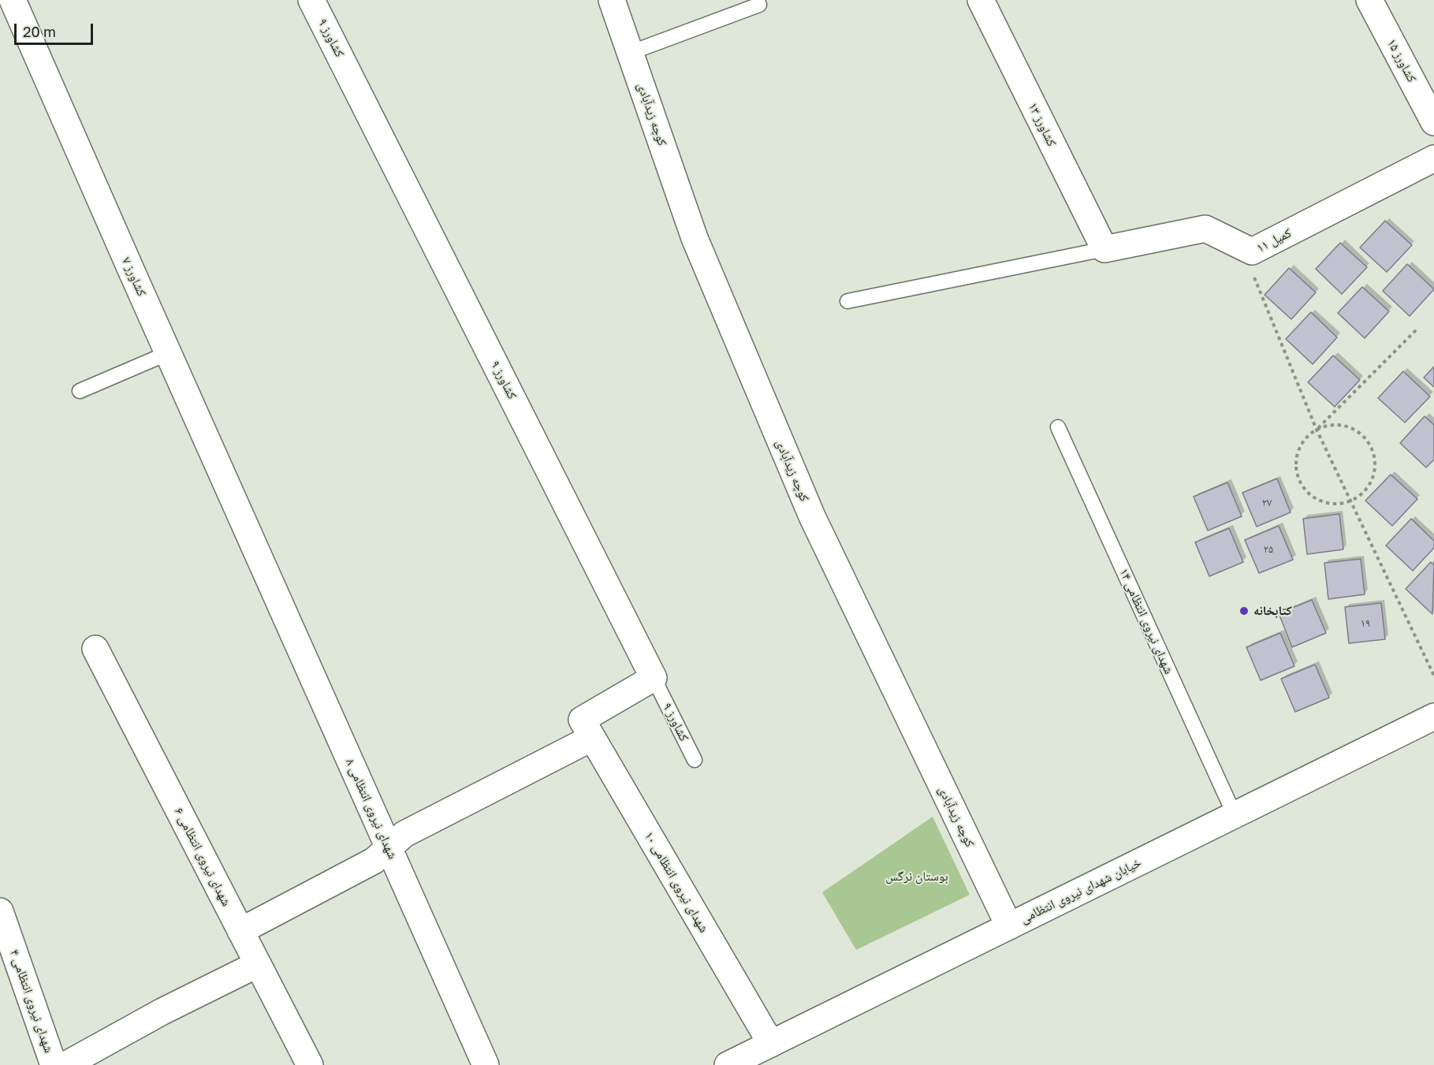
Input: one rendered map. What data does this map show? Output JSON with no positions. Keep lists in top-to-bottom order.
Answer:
{
  "streets": {
    "street": [
      "کشاورز ۹",
      "کشاورز ۱۵",
      "کوچه زیدآبادی",
      "کشاورز ۱۳",
      "کمیل ۱۱",
      "کشاورز ۷",
      "شهدای نیروی انتظامی ۸",
      "شهدای نیروی انتظامی ۶",
      "شهدای نیروی انتظامی ۱۰",
      "خیابان شهدای نیروی انتظامی",
      "شهدای نیروی انتظامی ۴"
    ],
    "lane": ["شهدای نیروی انتظامی ۱۴"]
  },
  "crossings": [
    ["کوچه زیدآبادی", "خیابان شهدای نیروی انتظامی"],
    ["کشاورز ۱۳", "کمیل ۱۱"],
    ["کشاورز ۷", "شهدای نیروی انتظامی ۸"],
    ["شهدای نیروی انتظامی ۱۴", "خیابان شهدای نیروی انتظامی"],
    ["شهدای نیروی انتظامی ۱۰", "خیابان شهدای نیروی انتظامی"]
  ],
  "parks": ["بوستان نرگس"],
  "places": ["کتابخانه"],
  "house_numbers": ["۲۷", "۲۵", "۱۹"],
  "scale_bar": "20 m"
}
